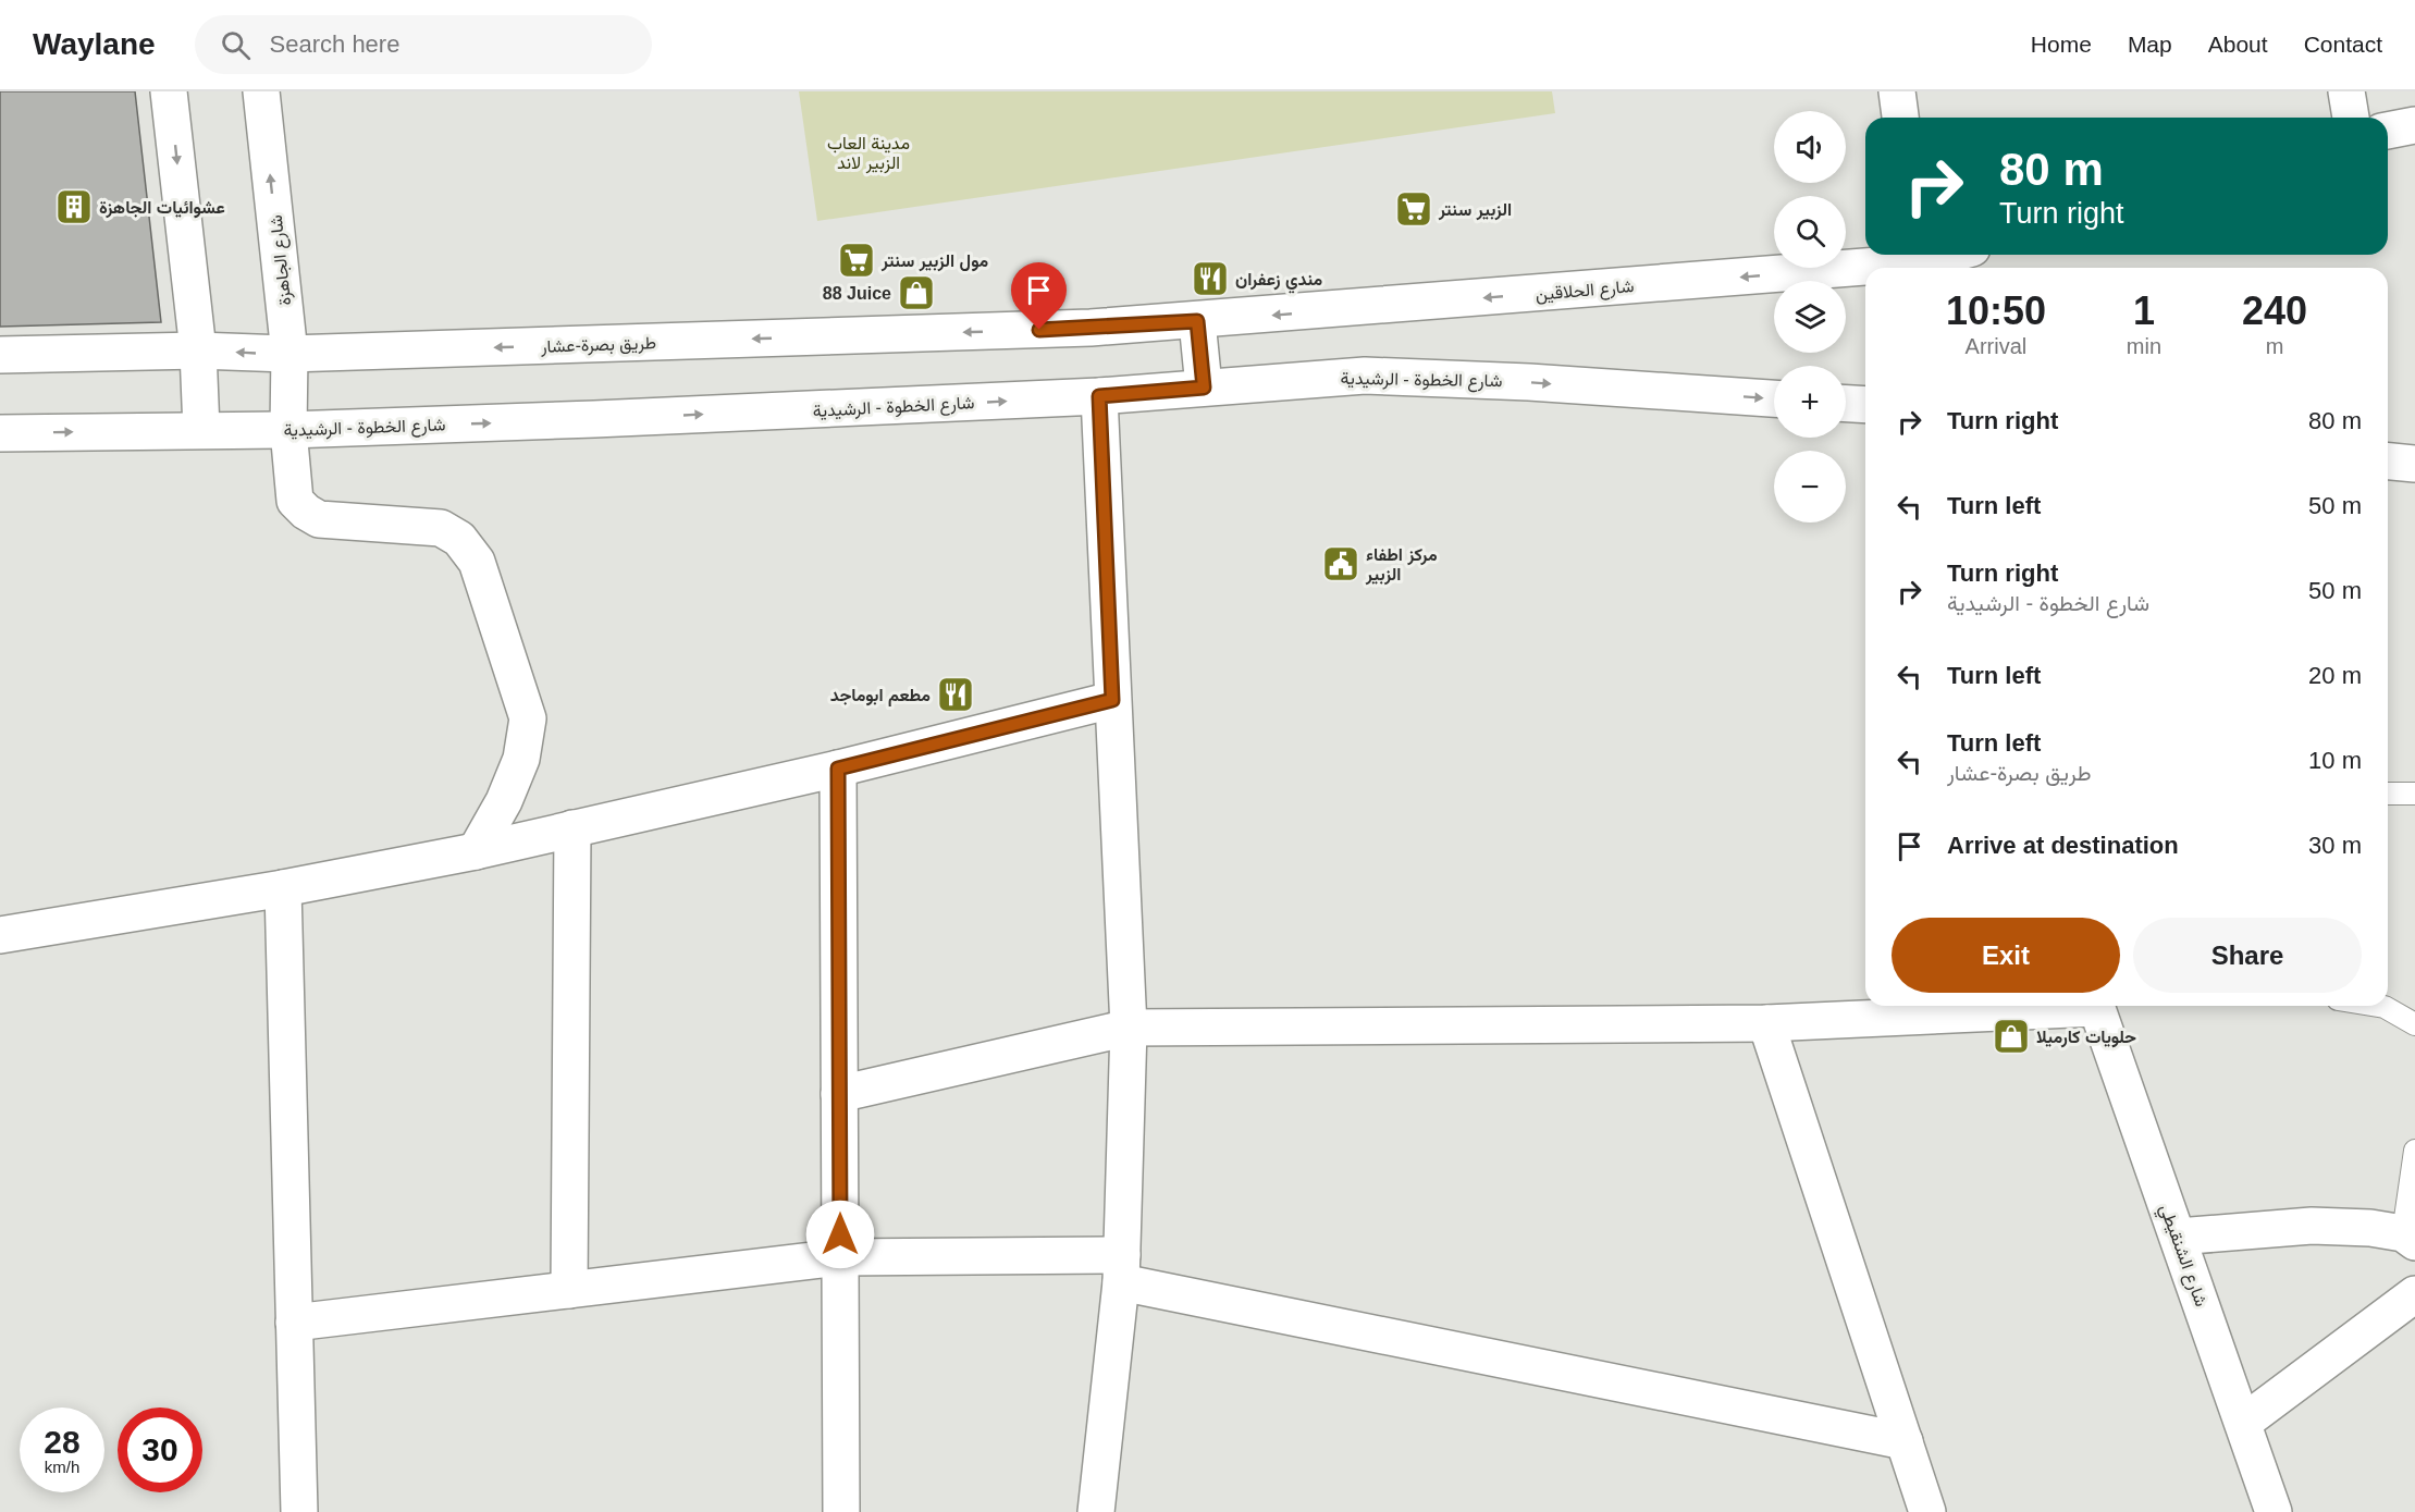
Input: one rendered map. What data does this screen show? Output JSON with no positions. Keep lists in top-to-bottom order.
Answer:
{
  "streets": {
    "street": [
      "شارع الجاهزة",
      "شارع الحلاقين",
      "طريق بصرة-عشار",
      "شارع الخطوة - الرشيدية",
      "شارع الشنقيطي"
    ]
  },
  "crossings": [
    ["شارع الجاهزة", "طريق بصرة-عشار"],
    ["شارع الجاهزة", "شارع الخطوة - الرشيدية"],
    ["شارع الحلاقين", "طريق بصرة-عشار"]
  ],
  "one_way": ["شارع الحلاقين", "طريق بصرة-عشار", "شارع الخطوة - الرشيدية"],
  "parks": ["مدينة العاب الزبير لاند"],
  "places": {
    "building": ["عشوائيات الجاهزة"],
    "supermarket": ["الزبير سنتر", "مول الزبير سنتر"],
    "restaurant": ["مندي زعفران", "مطعم ابوماجد"],
    "shop": ["88 Juice", "حلويات كارميلا"],
    "public building": ["مركز اطفاء الزبير"]
  },
  "page": {
    "header": "Waylane",
    "search": "Search here",
    "nav": [
      "Home",
      "Map",
      "About",
      "Contact"
    ],
    "map_buttons": ["+", "−"],
    "turn": ["80 m", "Turn right"],
    "eta": [
      "10:50",
      "Arrival",
      "1",
      "min",
      "240",
      "m"
    ],
    "list": [
      {
        "name": "Turn right",
        "value": "80 m"
      },
      {
        "name": "Turn left",
        "value": "50 m"
      },
      {
        "name": "Turn right",
        "note": "شارع الخطوة - الرشيدية",
        "value": "50 m"
      },
      {
        "name": "Turn left",
        "value": "20 m"
      },
      {
        "name": "Turn left",
        "note": "طريق بصرة-عشار",
        "value": "10 m"
      },
      {
        "name": "Arrive at destination",
        "value": "30 m"
      }
    ],
    "buttons": ["Exit", "Share"],
    "speed": "28 km/h",
    "limit": "30"
  }
}
